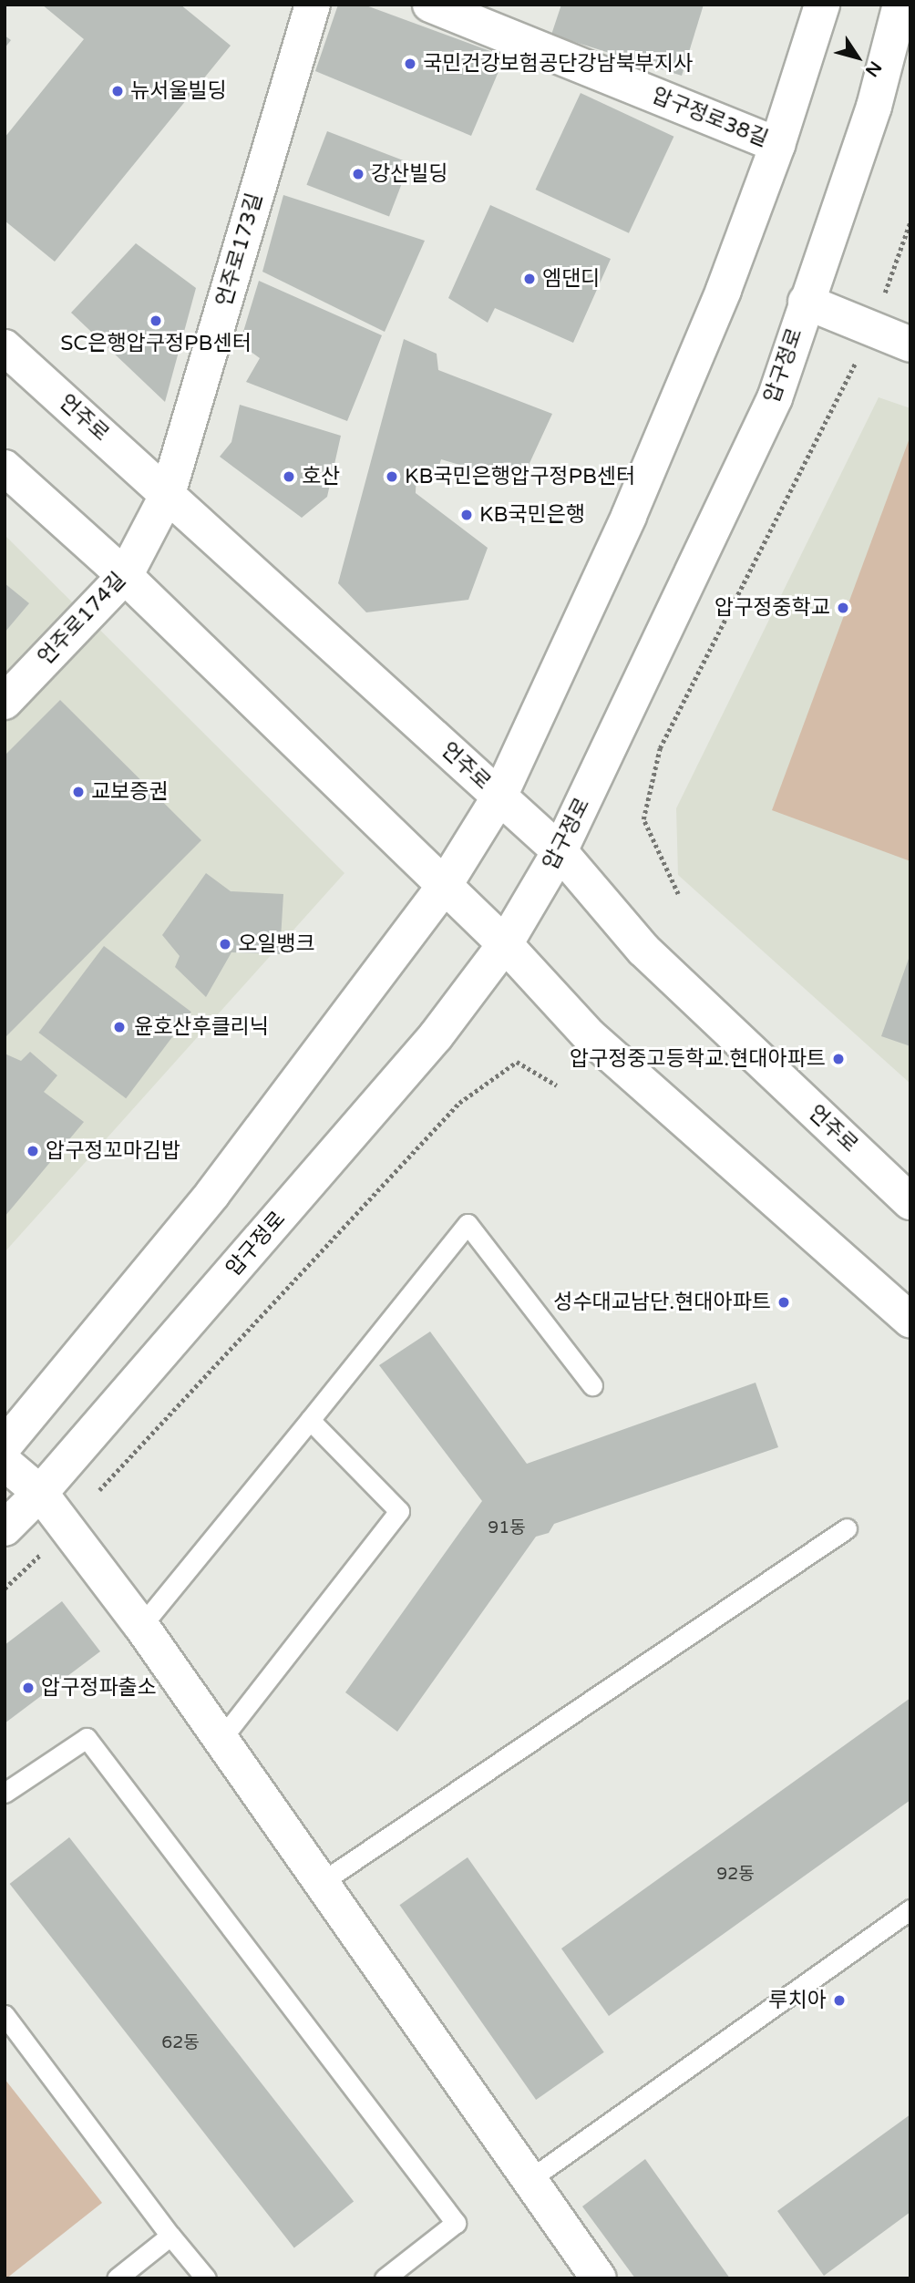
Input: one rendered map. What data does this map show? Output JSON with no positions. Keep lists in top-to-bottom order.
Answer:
{
  "streets": {
    "main road": [
      "압구정로38길",
      "언주로173길",
      "압구정로",
      "언주로",
      "언주로174길"
    ]
  },
  "crossings": [
    ["언주로173길", "언주로"],
    ["언주로173길", "언주로174길"],
    ["압구정로", "언주로"],
    ["언주로", "언주로174길"]
  ],
  "places": [
    "국민건강보험공단강남북부지사",
    "뉴서울빌딩",
    "강산빌딩",
    "엠댄디",
    "SC은행압구정PB센터",
    "호산",
    "KB국민은행압구정PB센터",
    "KB국민은행",
    "압구정중학교",
    "교보증권",
    "오일뱅크",
    "윤호산후클리닉",
    "압구정중고등학교.현대아파트",
    "압구정꼬마김밥",
    "성수대교남단.현대아파트",
    "압구정파출소",
    "루치아"
  ],
  "house_numbers": ["91동", "92동", "62동"],
  "north": "bottom right"
}
